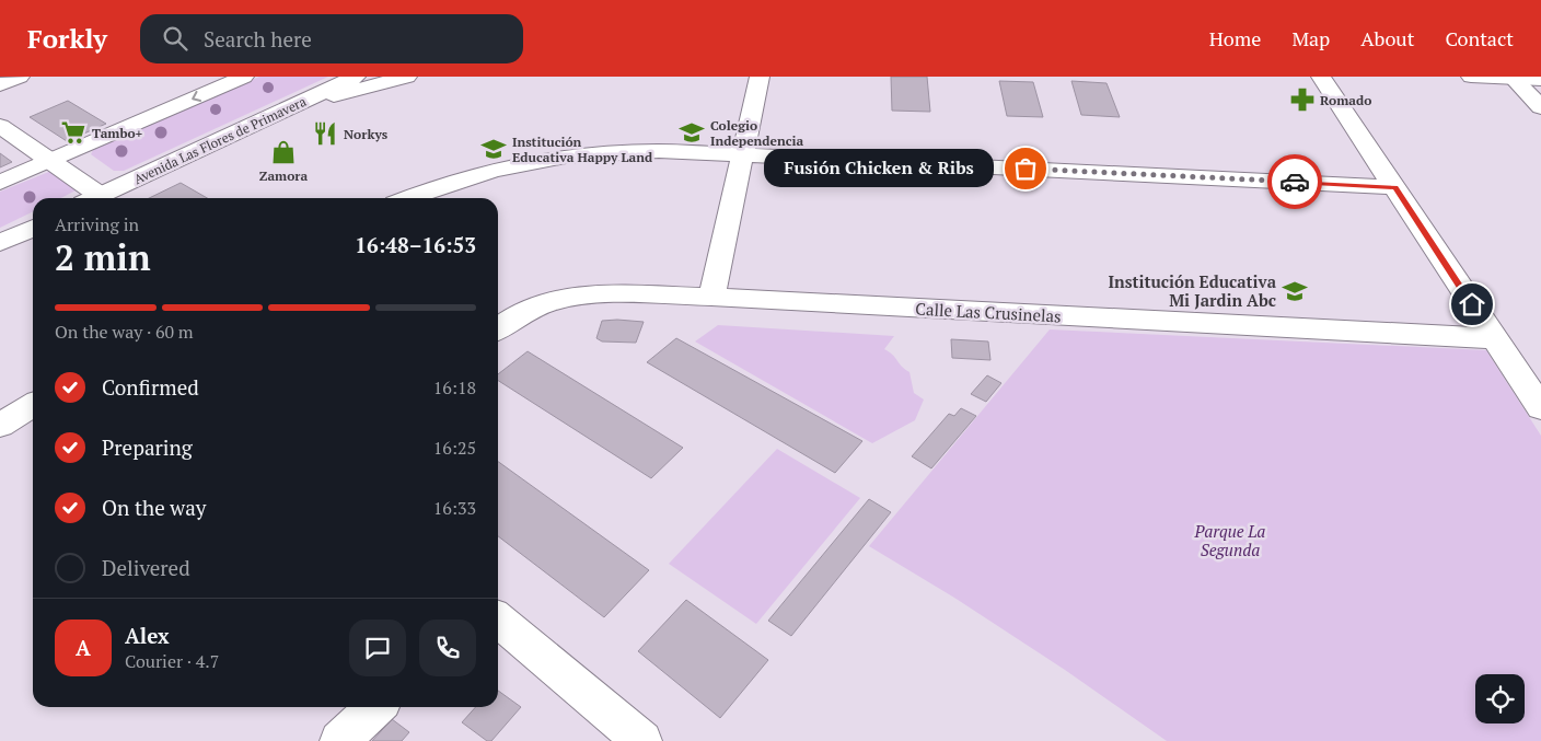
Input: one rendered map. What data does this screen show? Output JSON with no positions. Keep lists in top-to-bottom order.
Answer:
{
  "streets": {
    "street": ["Avenida Las Flores de Primavera", "Calle Las Crusinelas"]
  },
  "parks": ["Parque La Segunda"],
  "places": {
    "pharmacy": ["Romado"],
    "supermarket": ["Tambo+"],
    "school or university": ["Colegio Independencia", "Institución Educativa Happy Land", "Institución Educativa Mi Jardin Abc"],
    "restaurant": ["Norkys"],
    "shop": ["Zamora"],
    "other": ["Fusión Chicken & Ribs"]
  },
  "page": {
    "header": "Forkly",
    "search": "Search here",
    "nav": [
      "Home",
      "Map",
      "About",
      "Contact"
    ],
    "bubble": "Fusión Chicken & Ribs",
    "heading": ["2 min", "Arriving in", "16:48–16:53"],
    "panel": ["Alex", "Courier · 4.7"],
    "bar": "On the way · 60 m",
    "list": [
      ["Confirmed", "16:18"],
      ["Preparing", "16:25"],
      ["On the way", "16:33"],
      "Delivered"
    ],
    "round": "A"
  }
}
